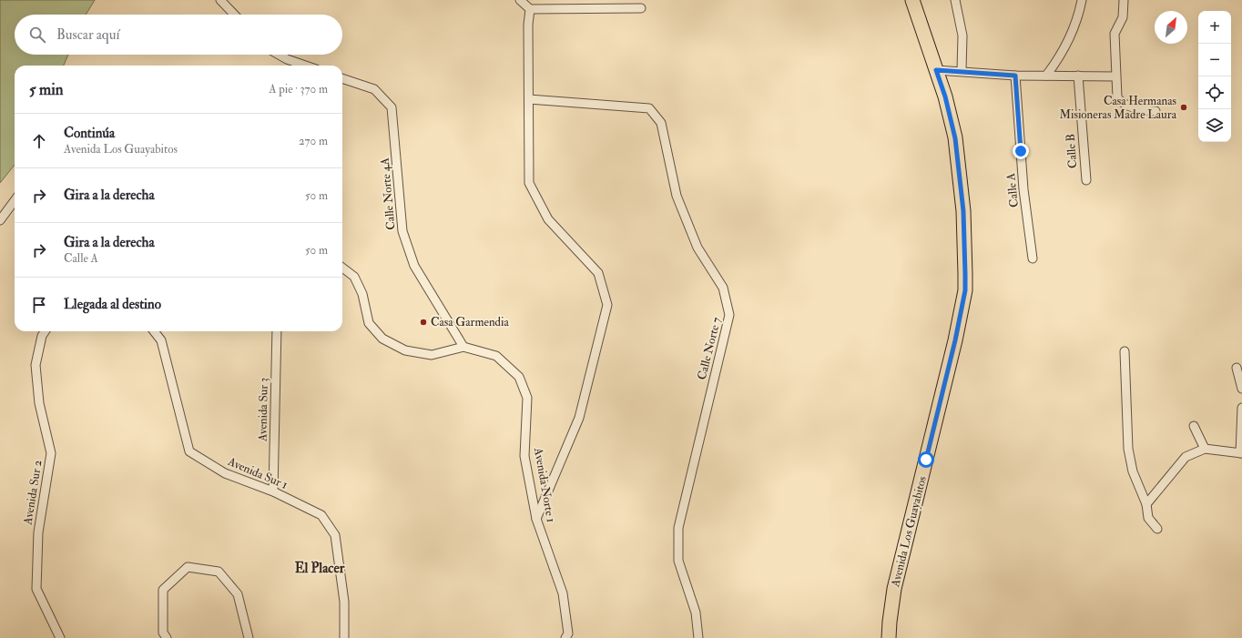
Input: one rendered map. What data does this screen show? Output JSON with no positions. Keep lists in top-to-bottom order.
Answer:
{
  "streets": {
    "main road": ["Avenida Los Guayabitos"],
    "street": [
      "Calle B",
      "Calle A",
      "Calle Norte 4A",
      "Calle Norte 7",
      "Avenida Sur 3",
      "Avenida Sur 1",
      "Avenida Norte 1",
      "Avenida Sur 2"
    ]
  },
  "crossings": [
    ["Calle Norte 4A", "Avenida Norte 1"],
    ["Avenida Sur 3", "Avenida Sur 1"]
  ],
  "districts": ["El Placer"],
  "places": ["Casa Hermanas Misioneras Madre Laura", "Casa Garmendia"],
  "north": "top right",
  "page": {
    "map_buttons": ["+", "−"],
    "search": "Buscar aquí",
    "heading": ["5 min", "A pie · 370 m"],
    "list": [
      ["Continúa", "Avenida Los Guayabitos", "270 m"],
      ["Gira a la derecha", "50 m"],
      ["Gira a la derecha", "Calle A", "50 m"],
      "Llegada al destino"
    ]
  }
}
